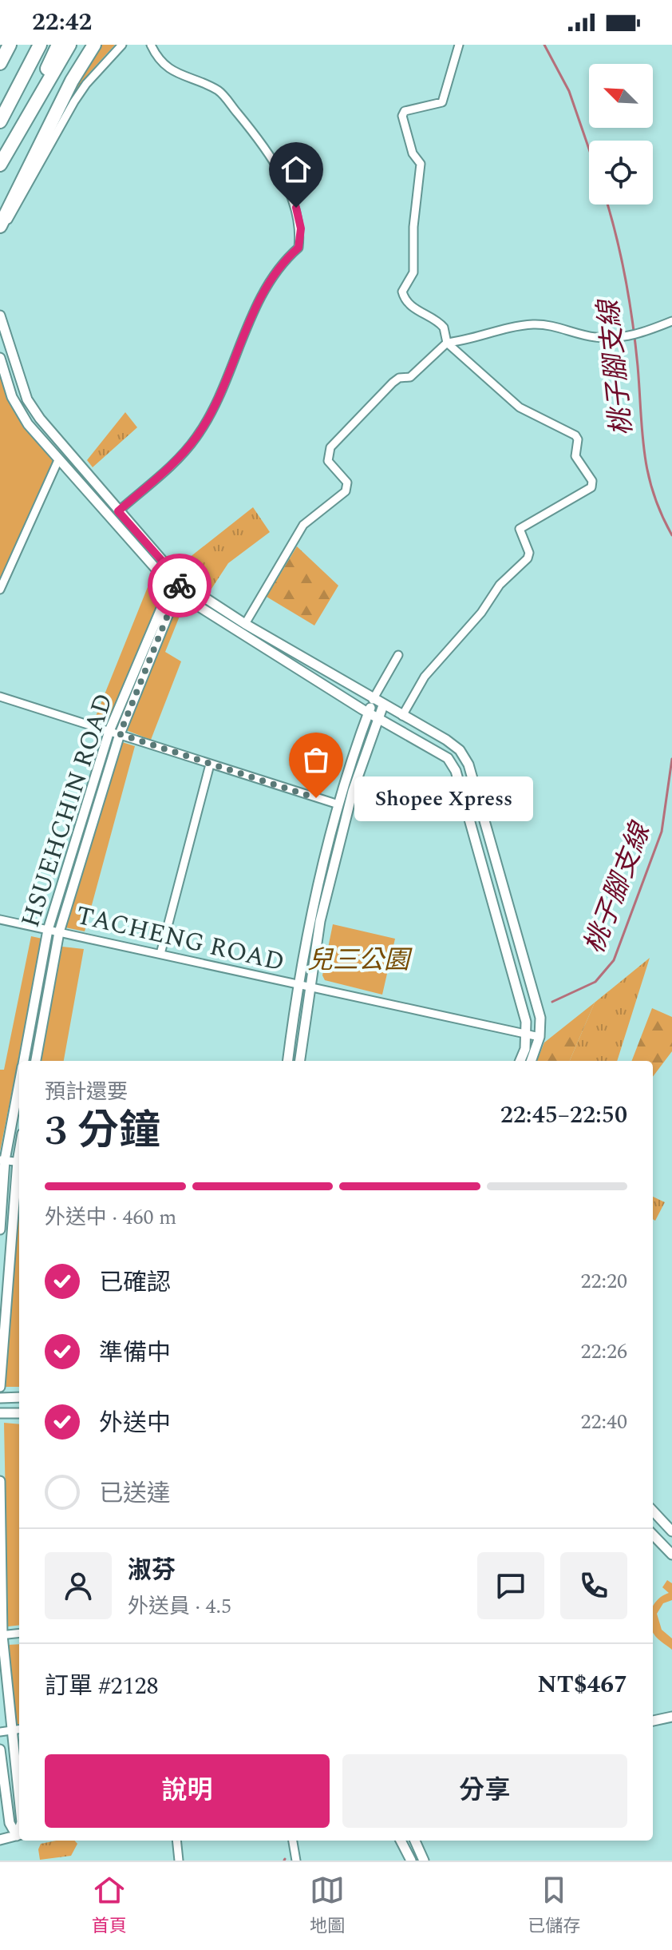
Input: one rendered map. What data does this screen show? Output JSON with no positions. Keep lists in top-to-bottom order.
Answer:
{
  "streets": {
    "street": ["HSUEHCHIN ROAD", "TACHENG ROAD"]
  },
  "crossings": [
    ["HSUEHCHIN ROAD", "TACHENG ROAD"]
  ],
  "water": ["桃子腳支線"],
  "parks": ["兒三公園"],
  "places": ["Shopee Xpress"],
  "north": "top left",
  "page": {
    "status": "22:42",
    "bubble": "Shopee Xpress",
    "heading": ["3 分鐘", "預計還要", "22:45–22:50"],
    "panel": [
      "淑芬",
      "外送員 · 4.5",
      "訂單 #2128",
      "NT$467"
    ],
    "bar": "外送中 · 460 m",
    "list": [
      ["已確認", "22:20"],
      ["準備中", "22:26"],
      ["外送中", "22:40"],
      "已送達"
    ],
    "buttons": ["說明", "分享"],
    "tabs": ["首頁", "地圖", "已儲存"]
  }
}
